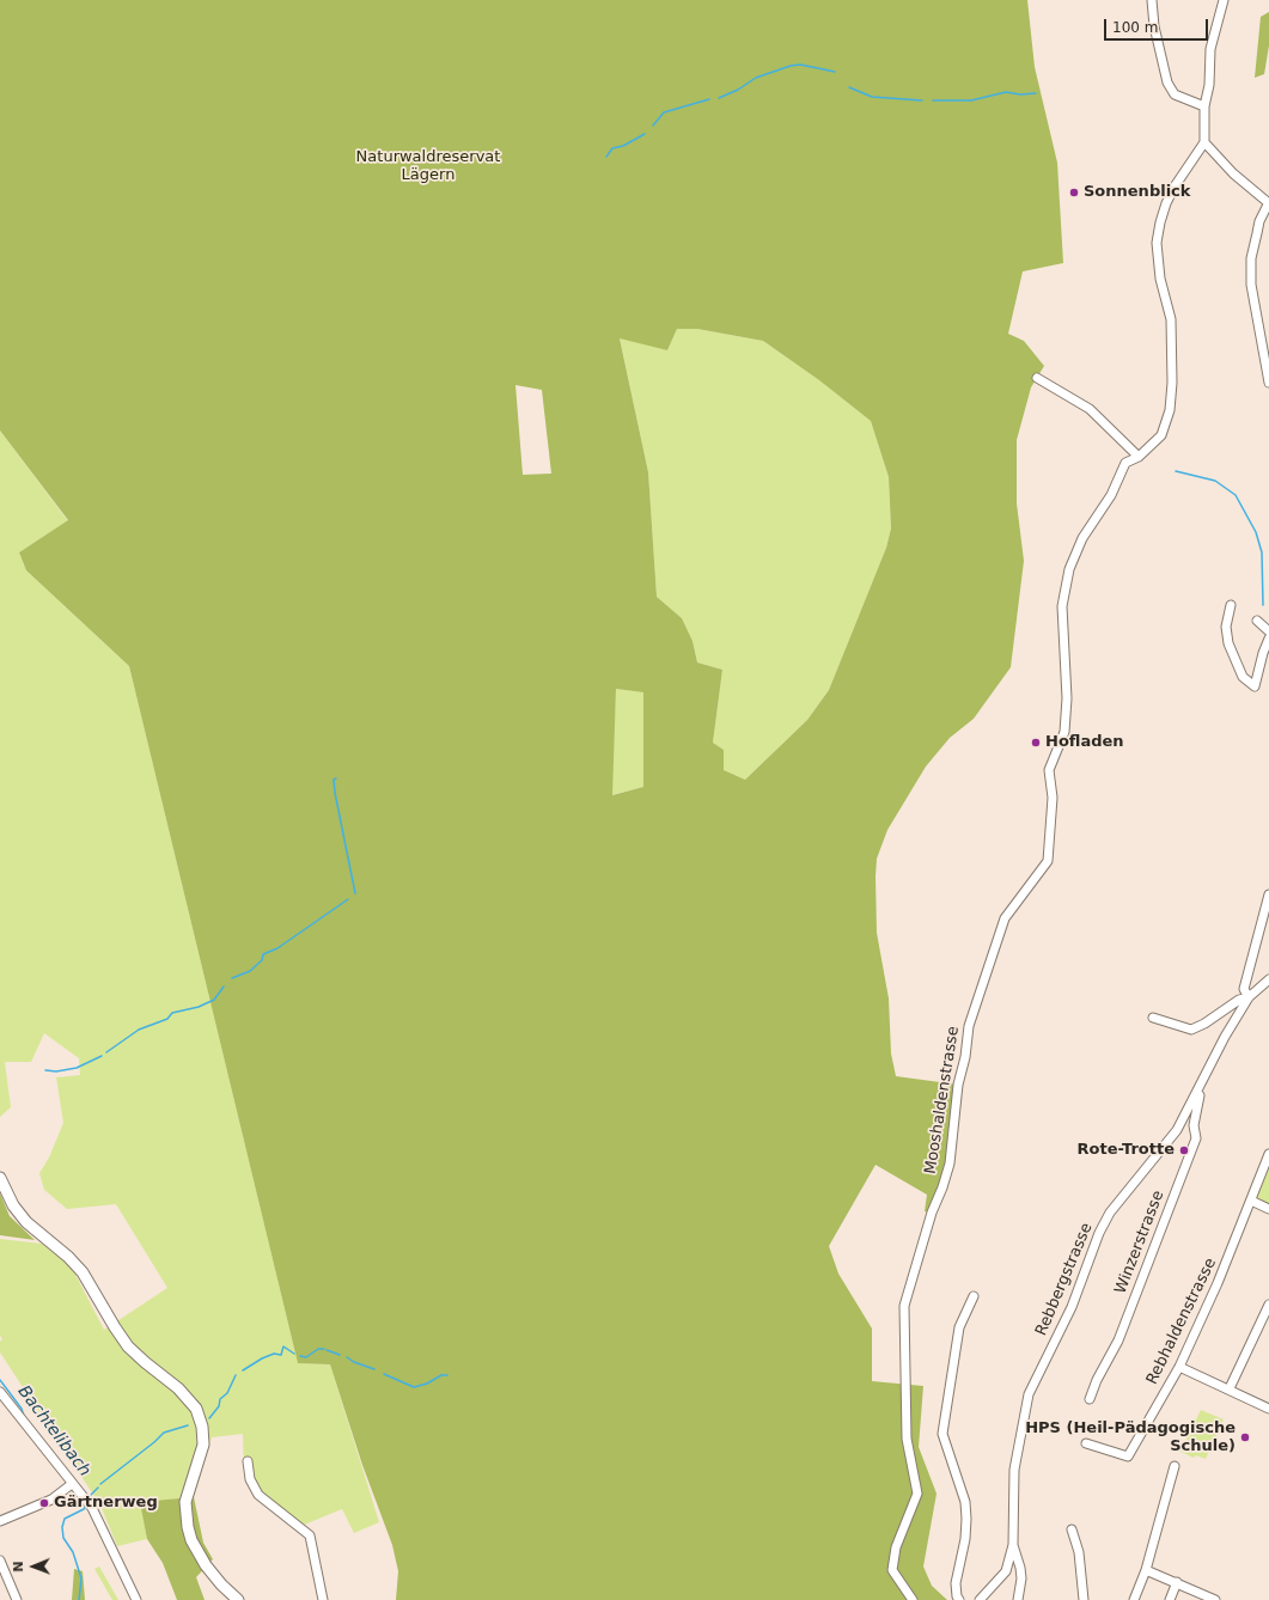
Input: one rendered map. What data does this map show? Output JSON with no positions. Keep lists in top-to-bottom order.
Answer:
{
  "streets": {
    "street": [
      "Mooshaldenstrasse",
      "Winzerstrasse",
      "Rebbergstrasse",
      "Rebhaldenstrasse"
    ]
  },
  "crossings": [
    ["Winzerstrasse", "Rebbergstrasse"]
  ],
  "water": ["Bachtelibach"],
  "parks": ["Naturwaldreservat Lägern"],
  "places": [
    "Sonnenblick",
    "Hofladen",
    "Rote-Trotte",
    "HPS (Heil-Pädagogische Schule)",
    "Gärtnerweg"
  ],
  "scale_bar": "100 m",
  "north": "left"
}
